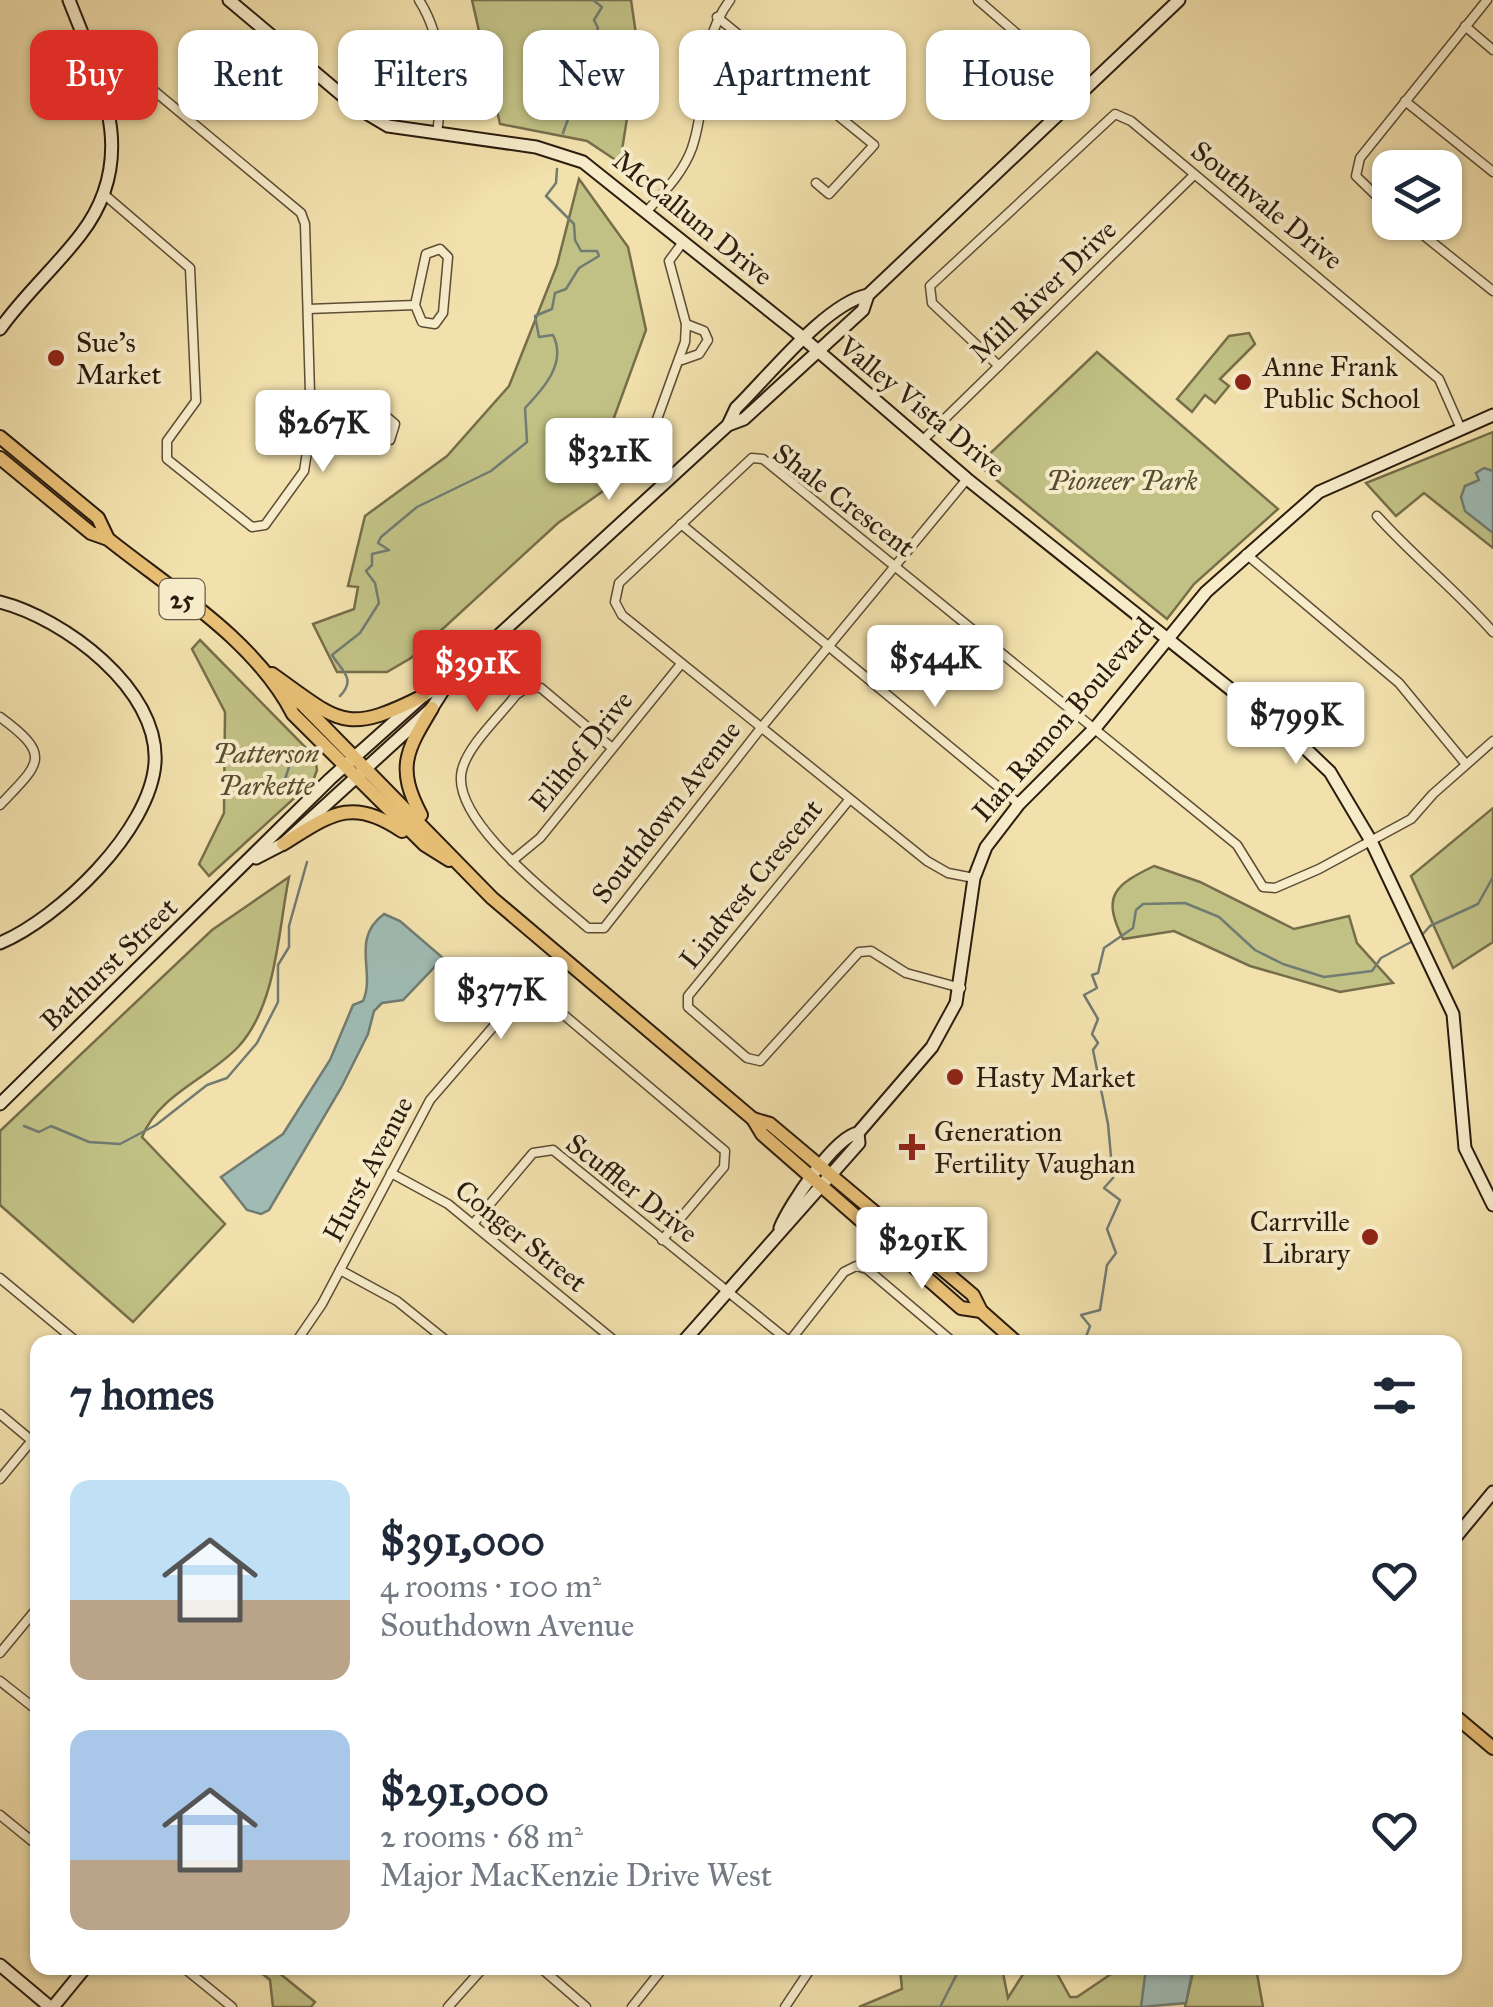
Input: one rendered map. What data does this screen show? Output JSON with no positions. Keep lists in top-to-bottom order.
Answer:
{
  "streets": {
    "main road": ["25"],
    "street": [
      "Southvale Drive",
      "McCallum Drive",
      "Mill River Drive",
      "Valley Vista Drive",
      "Shale Crescent",
      "Ilan Ramon Boulevard",
      "Elihof Drive",
      "Southdown Avenue",
      "Lindvest Crescent",
      "Bathurst Street",
      "Hurst Avenue",
      "Scuffler Drive",
      "Conger Street"
    ]
  },
  "crossings": [
    ["Southvale Drive", "Mill River Drive"],
    ["Southvale Drive", "Ilan Ramon Boulevard"],
    ["McCallum Drive", "Valley Vista Drive"],
    ["McCallum Drive", "Bathurst Street"],
    ["Mill River Drive", "Valley Vista Drive"],
    ["Valley Vista Drive", "Shale Crescent"],
    ["Valley Vista Drive", "Ilan Ramon Boulevard"],
    ["Valley Vista Drive", "Southdown Avenue"],
    ["Valley Vista Drive", "Bathurst Street"],
    ["Shale Crescent", "Ilan Ramon Boulevard"],
    ["Shale Crescent", "Elihof Drive"],
    ["Shale Crescent", "Southdown Avenue"],
    ["Shale Crescent", "Lindvest Crescent"],
    ["25", "Ilan Ramon Boulevard"],
    ["25", "Bathurst Street"],
    ["Ilan Ramon Boulevard", "Lindvest Crescent"],
    ["Ilan Ramon Boulevard", "Scuffler Drive"],
    ["Elihof Drive", "Southdown Avenue"],
    ["Hurst Avenue", "Scuffler Drive"],
    ["Hurst Avenue", "Conger Street"],
    ["Scuffler Drive", "Conger Street"]
  ],
  "parks": ["Pioneer Park", "Patterson Parkette"],
  "places": {
    "other": [
      "Sue's Market",
      "Anne Frank Public School",
      "Hasty Market",
      "Carrville Library"
    ],
    "health": ["Generation Fertility Vaughan"]
  },
  "page": {
    "chip": [
      "Buy",
      "Rent",
      "Filters",
      "New",
      "Apartment",
      "House"
    ],
    "price": [
      "$267K",
      "$321K",
      "$544K",
      "$391K",
      "$799K",
      "$377K",
      "$291K"
    ],
    "heading": "7 homes",
    "list": [
      {
        "name": "$391,000",
        "note": "4 rooms · 100 m² · Southdown Avenue"
      },
      {
        "name": "$291,000",
        "note": "2 rooms · 68 m² · Major MacKenzie Drive West"
      }
    ]
  }
}
